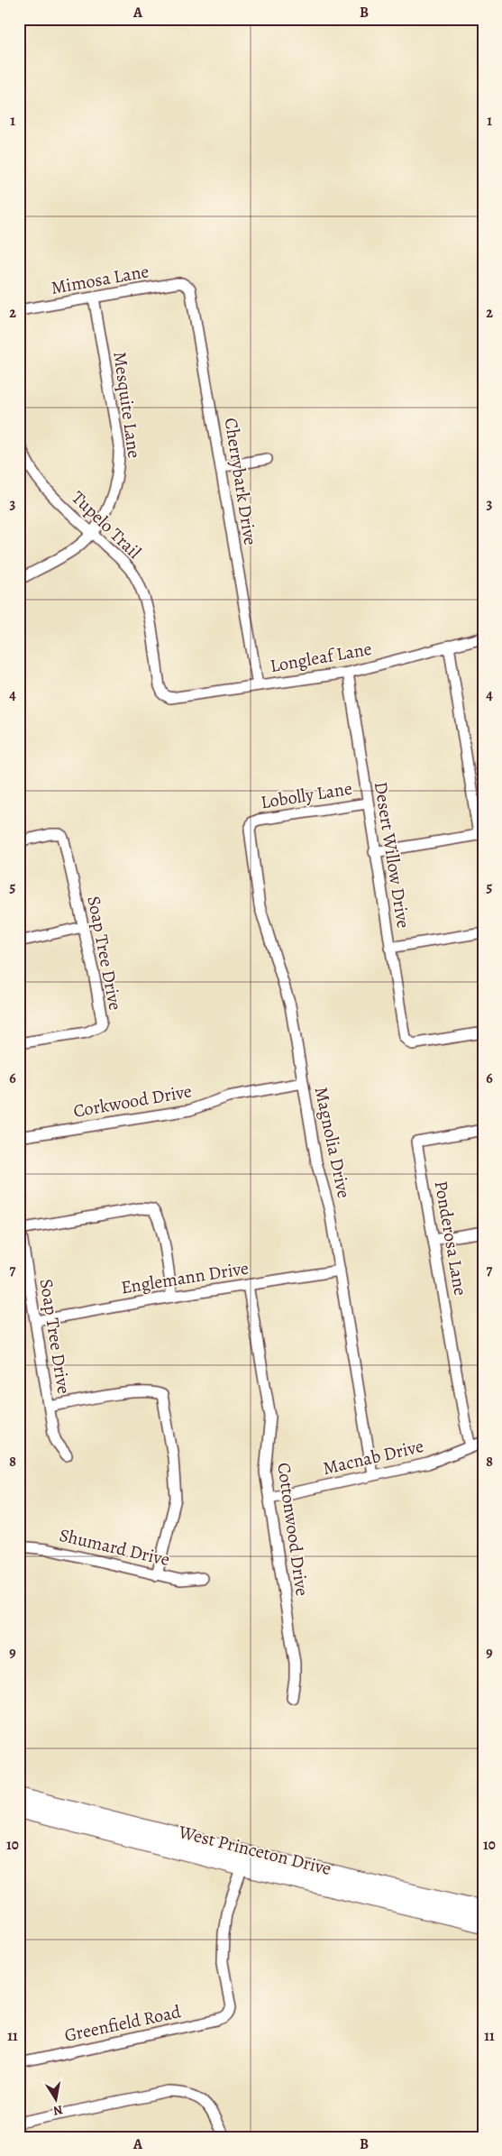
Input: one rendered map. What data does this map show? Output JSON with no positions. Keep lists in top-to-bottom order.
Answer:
{
  "streets": {
    "highway": ["West Princeton Drive"],
    "street": [
      "Mimosa Lane",
      "Mesquite Lane",
      "Cherrybark Drive",
      "Tupelo Trail",
      "Longleaf Lane",
      "Lobolly Lane",
      "Desert Willow Drive",
      "Soap Tree Drive",
      "Corkwood Drive",
      "Magnolia Drive",
      "Ponderosa Lane",
      "Englemann Drive",
      "Macnab Drive",
      "Cottonwood Drive",
      "Shumard Drive",
      "Greenfield Road"
    ]
  },
  "crossings": [
    ["Mimosa Lane", "Mesquite Lane"],
    ["Mimosa Lane", "Cherrybark Drive"],
    ["Mesquite Lane", "Tupelo Trail"],
    ["Cherrybark Drive", "Longleaf Lane"],
    ["Tupelo Trail", "Longleaf Lane"],
    ["Longleaf Lane", "Desert Willow Drive"],
    ["Lobolly Lane", "Desert Willow Drive"],
    ["Lobolly Lane", "Magnolia Drive"],
    ["Soap Tree Drive", "Englemann Drive"],
    ["Corkwood Drive", "Magnolia Drive"],
    ["Magnolia Drive", "Englemann Drive"],
    ["Magnolia Drive", "Macnab Drive"],
    ["Ponderosa Lane", "Macnab Drive"],
    ["Englemann Drive", "Cottonwood Drive"],
    ["Macnab Drive", "Cottonwood Drive"],
    ["West Princeton Drive", "Greenfield Road"]
  ],
  "north": "bottom",
  "grid": {
    "columns": ["A", "B"],
    "rows": [
      "1",
      "2",
      "3",
      "4",
      "5",
      "6",
      "7",
      "8",
      "9",
      "10",
      "11"
    ]
  }
}
